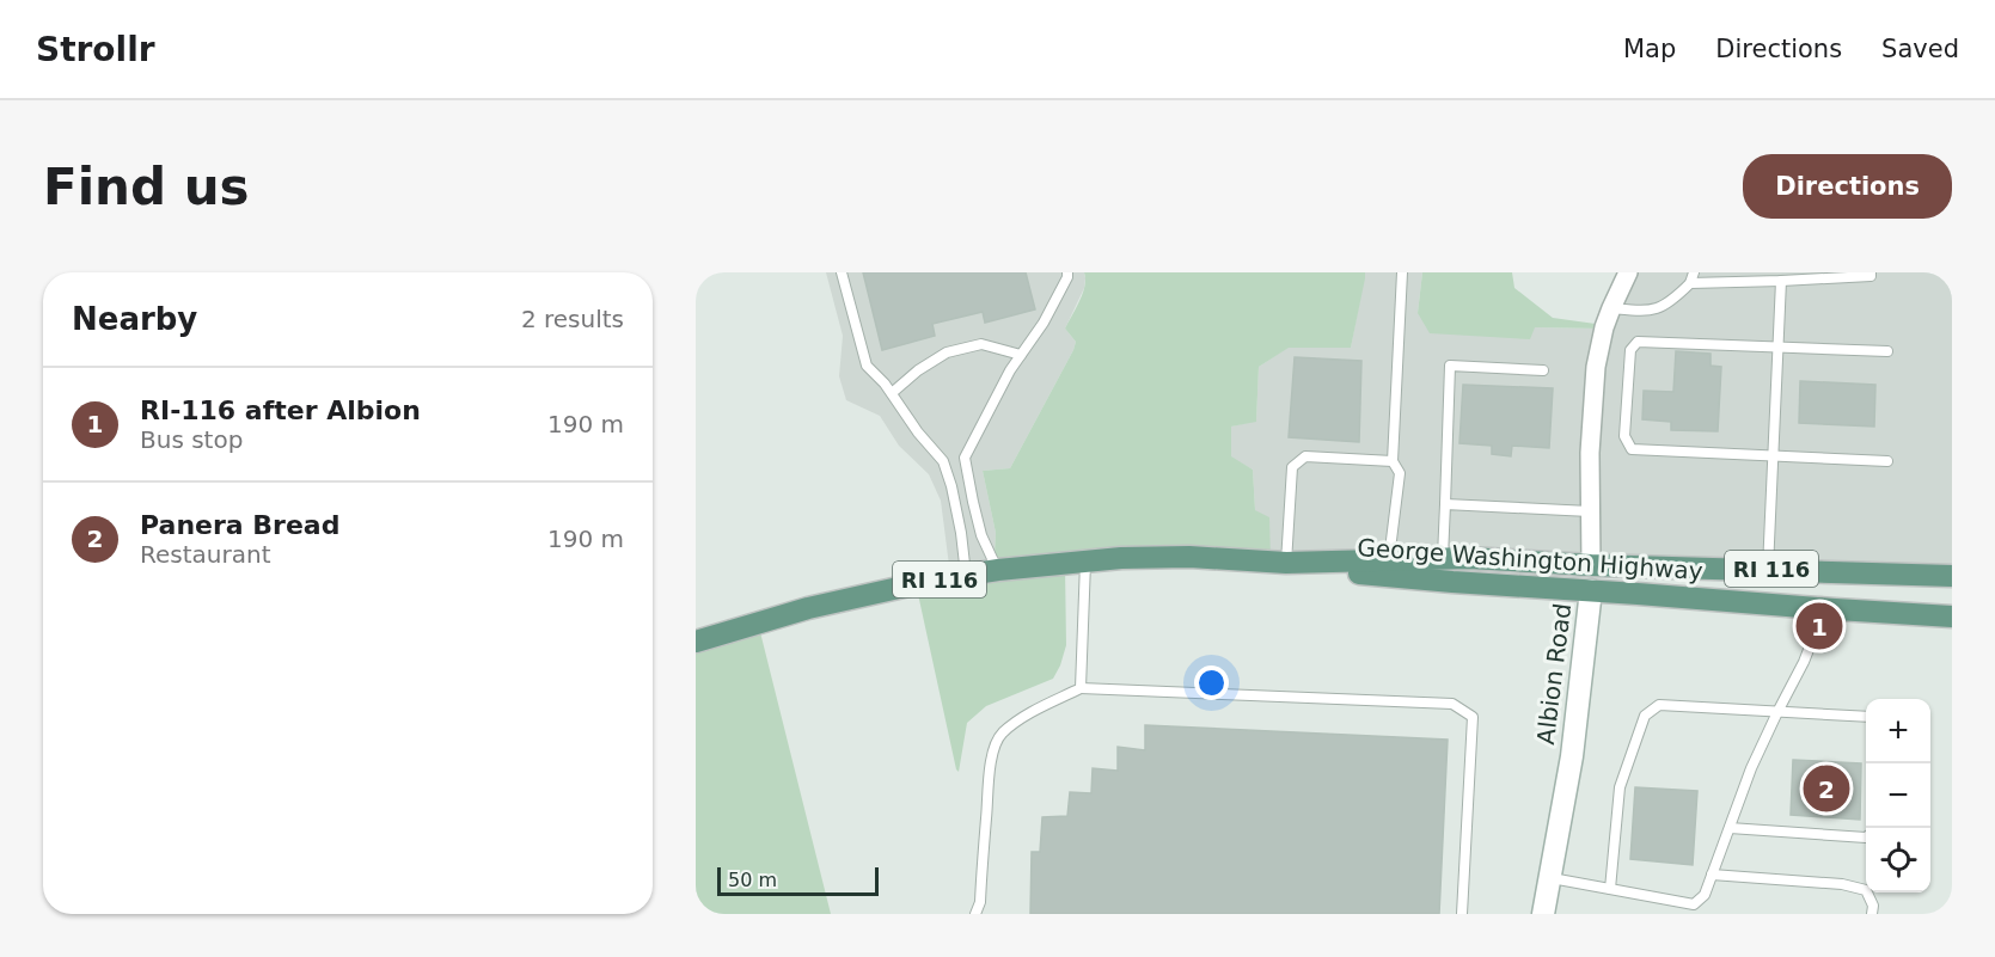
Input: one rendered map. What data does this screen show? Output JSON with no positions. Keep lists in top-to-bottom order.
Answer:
{
  "streets": {
    "main road": ["George Washington Highway", "RI 116", "Albion Road"]
  },
  "crossings": [
    ["George Washington Highway", "Albion Road"]
  ],
  "scale_bar": "50 m",
  "page": {
    "header": "Strollr",
    "nav": ["Map", "Directions", "Saved"],
    "buttons": "Directions",
    "title": "Find us",
    "heading": ["Nearby", "2 results"],
    "list": [
      {
        "mark": "1",
        "name": "RI-116 after Albion",
        "note": "Bus stop",
        "value": "190 m"
      },
      {
        "mark": "2",
        "name": "Panera Bread",
        "note": "Restaurant",
        "value": "190 m"
      }
    ],
    "pins": ["1", "2"],
    "map_buttons": ["+", "−"],
    "scale": "50 m"
  }
}
